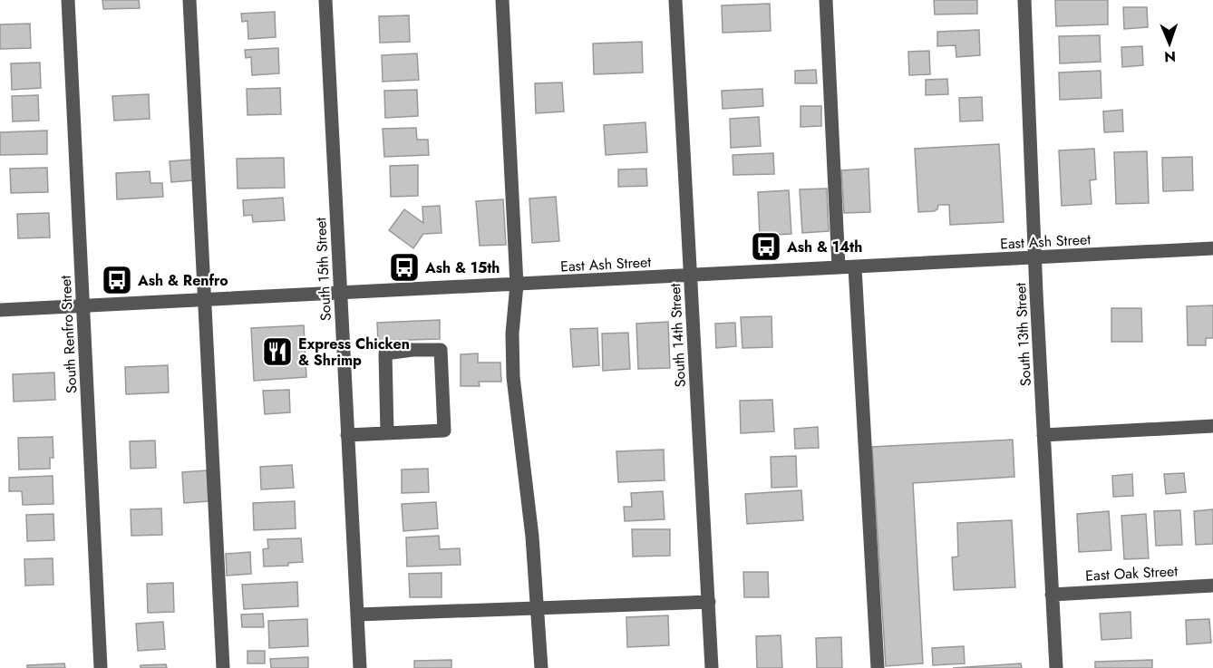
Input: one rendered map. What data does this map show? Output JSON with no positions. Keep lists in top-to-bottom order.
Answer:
{
  "streets": {
    "street": [
      "East Ash Street",
      "South 15th Street",
      "South Renfro Street",
      "South 13th Street",
      "South 14th Street",
      "East Oak Street"
    ]
  },
  "crossings": [
    ["East Ash Street", "South 15th Street"],
    ["East Ash Street", "South Renfro Street"],
    ["East Ash Street", "South 13th Street"],
    ["East Ash Street", "South 14th Street"],
    ["South 13th Street", "East Oak Street"]
  ],
  "places": {
    "bus stop": ["Ash & 14th", "Ash & 15th", "Ash & Renfro"],
    "restaurant": ["Express Chicken & Shrimp"]
  },
  "north": "bottom"
}
